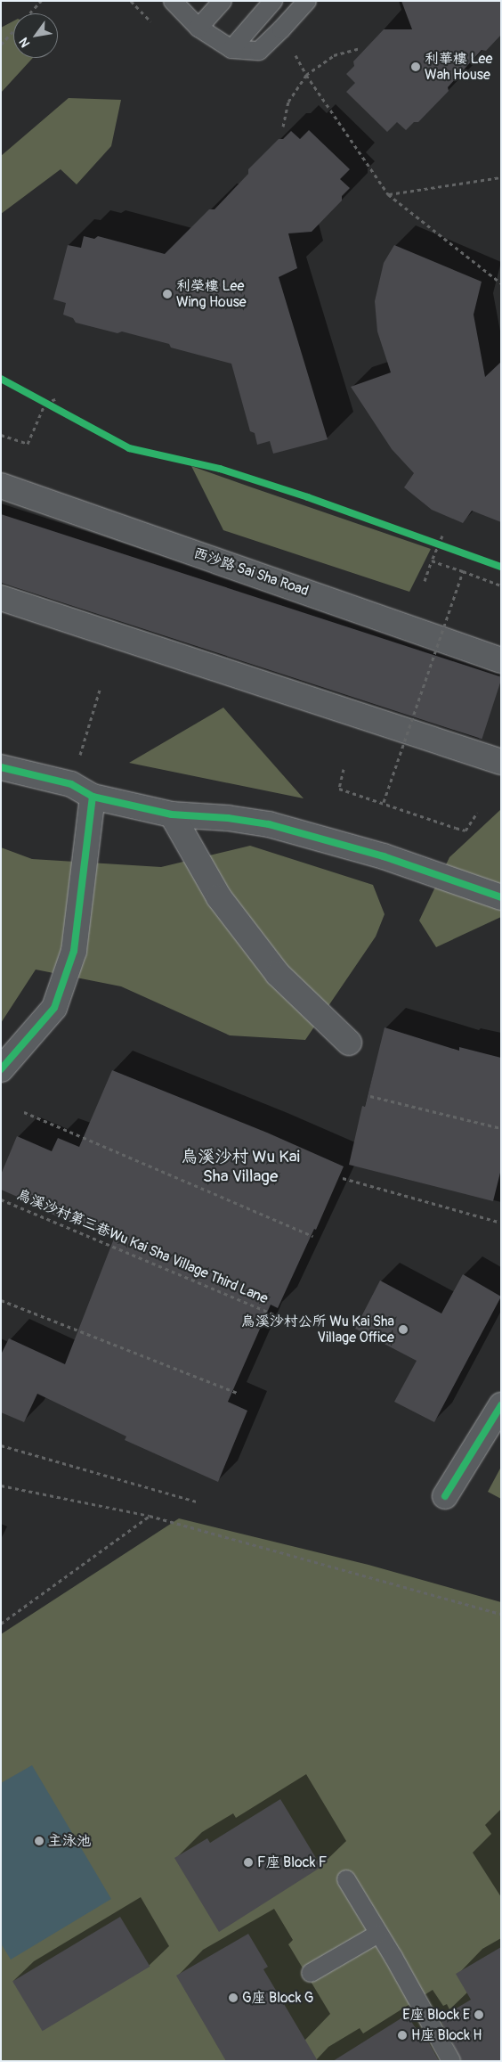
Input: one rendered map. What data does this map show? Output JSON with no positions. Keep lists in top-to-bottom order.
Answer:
{
  "streets": {
    "street": ["西沙路 Sai Sha Road"],
    "path": ["烏溪沙村第三巷Wu Kai Sha Village Third Lane"]
  },
  "districts": ["烏溪沙村 Wu Kai Sha Village"],
  "places": [
    "利華樓 Lee Wah House",
    "利榮樓 Lee Wing House",
    "烏溪沙村公所 Wu Kai Sha Village Office",
    "主泳池",
    "F座 Block F",
    "G座 Block G",
    "E座 Block E",
    "H座 Block H"
  ],
  "north": "bottom left"
}
